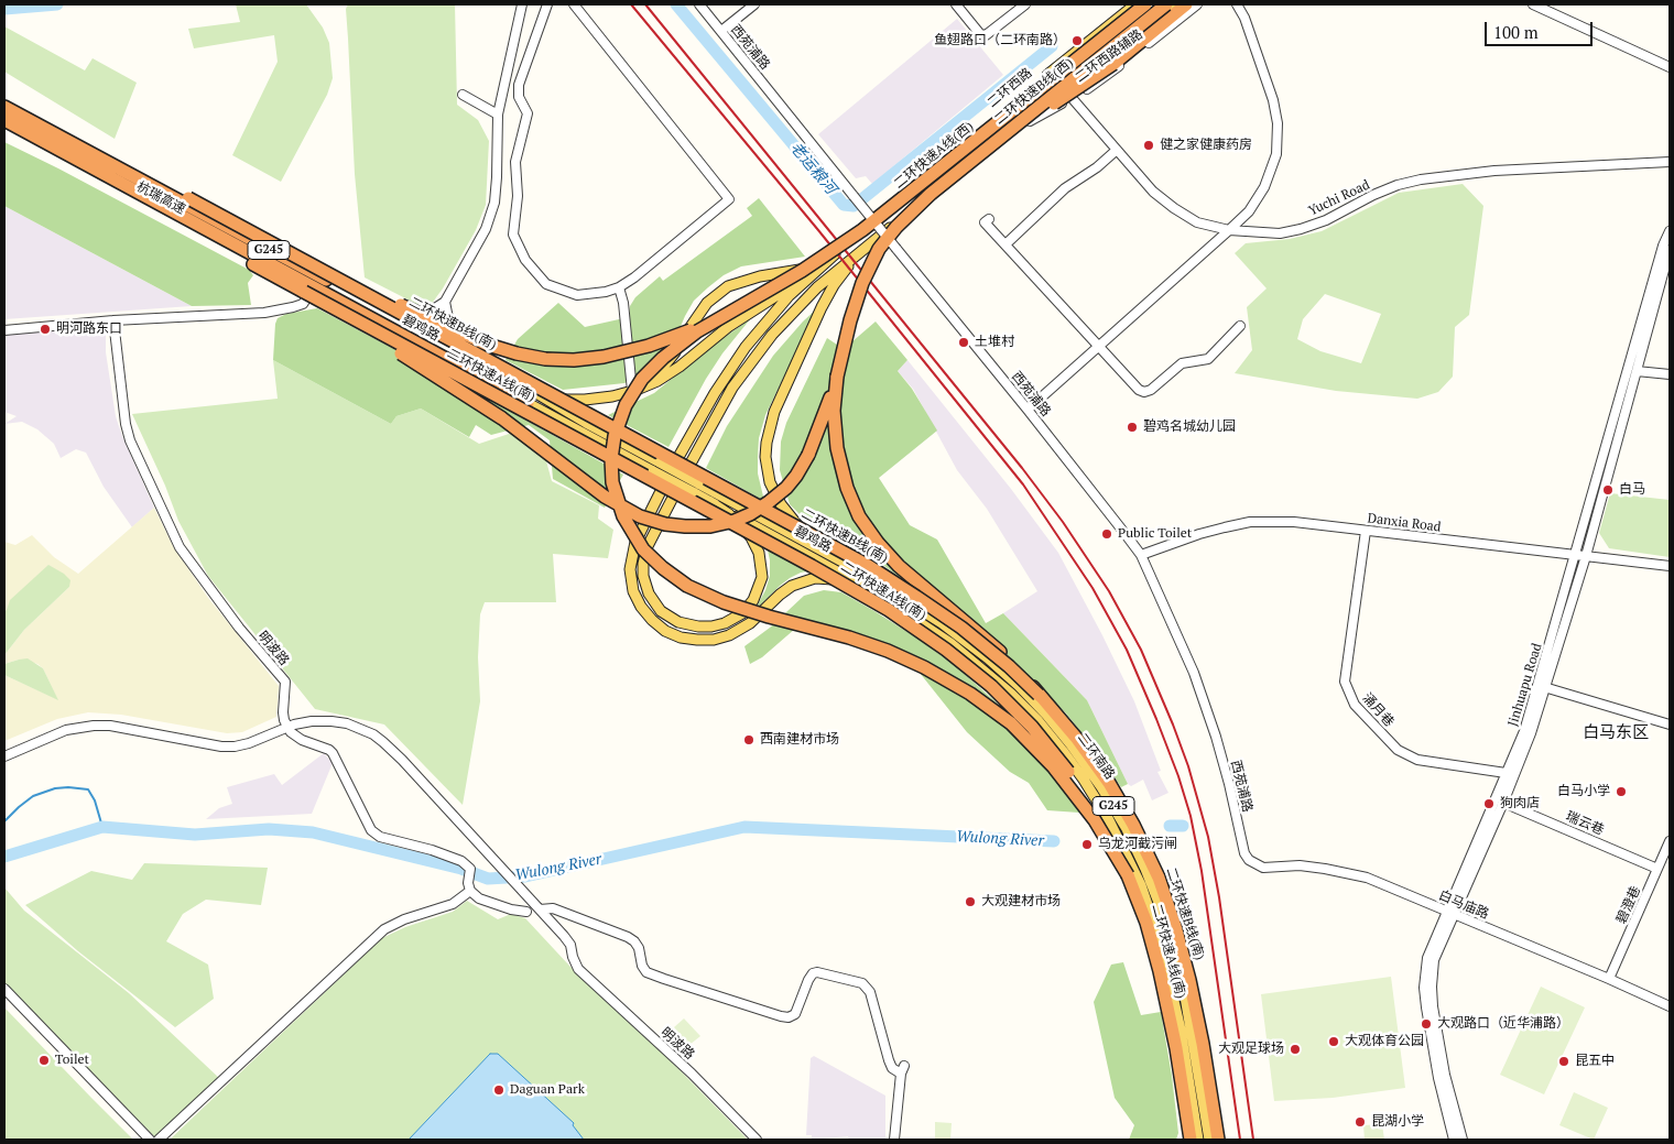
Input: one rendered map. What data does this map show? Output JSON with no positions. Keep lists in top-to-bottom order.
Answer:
{
  "streets": {
    "highway": [
      "二环快速B线(西)",
      "二环快速A线(西)",
      "杭瑞高速",
      "G245",
      "二环快速B线(南)",
      "碧鸡路",
      "二环快速A线(南)"
    ],
    "main road": ["二环西路", "二环南路"],
    "street": [
      "西苑浦路",
      "二环西路辅路",
      "Yuchi Road",
      "Danxia Road",
      "明波路",
      "Jinhuapu Road",
      "涌月巷",
      "瑞云巷",
      "白马庙路",
      "碧澄巷"
    ]
  },
  "crossings": [
    ["西苑浦路", "Danxia Road"],
    ["西苑浦路", "白马庙路"],
    ["二环西路辅路", "Yuchi Road"],
    ["二环西路", "二环快速A线(西)"],
    ["二环西路", "Yuchi Road"],
    ["二环快速A线(西)", "Yuchi Road"],
    ["杭瑞高速", "二环快速B线(南)"],
    ["杭瑞高速", "碧鸡路"],
    ["杭瑞高速", "二环快速A线(南)"],
    ["碧鸡路", "二环快速A线(南)"],
    ["碧鸡路", "二环南路"],
    ["Danxia Road", "Jinhuapu Road"],
    ["Danxia Road", "涌月巷"],
    ["Jinhuapu Road", "涌月巷"],
    ["Jinhuapu Road", "瑞云巷"],
    ["Jinhuapu Road", "白马庙路"],
    ["瑞云巷", "碧澄巷"],
    ["白马庙路", "碧澄巷"]
  ],
  "districts": ["白马东区"],
  "water": ["老运粮河", "Wulong River"],
  "places": [
    "鱼翅路口（二环南路）",
    "健之家健康药房",
    "明河路东口",
    "土堆村",
    "碧鸡名城幼儿园",
    "白马",
    "Public Toilet",
    "西南建材市场",
    "白马小学",
    "狗肉店",
    "乌龙河截污闸",
    "大观建材市场",
    "大观路口（近华浦路）",
    "大观体育公园",
    "大观足球场",
    "Toilet",
    "昆五中",
    "Daguan Park",
    "昆湖小学"
  ],
  "scale_bar": "100 m"
}
